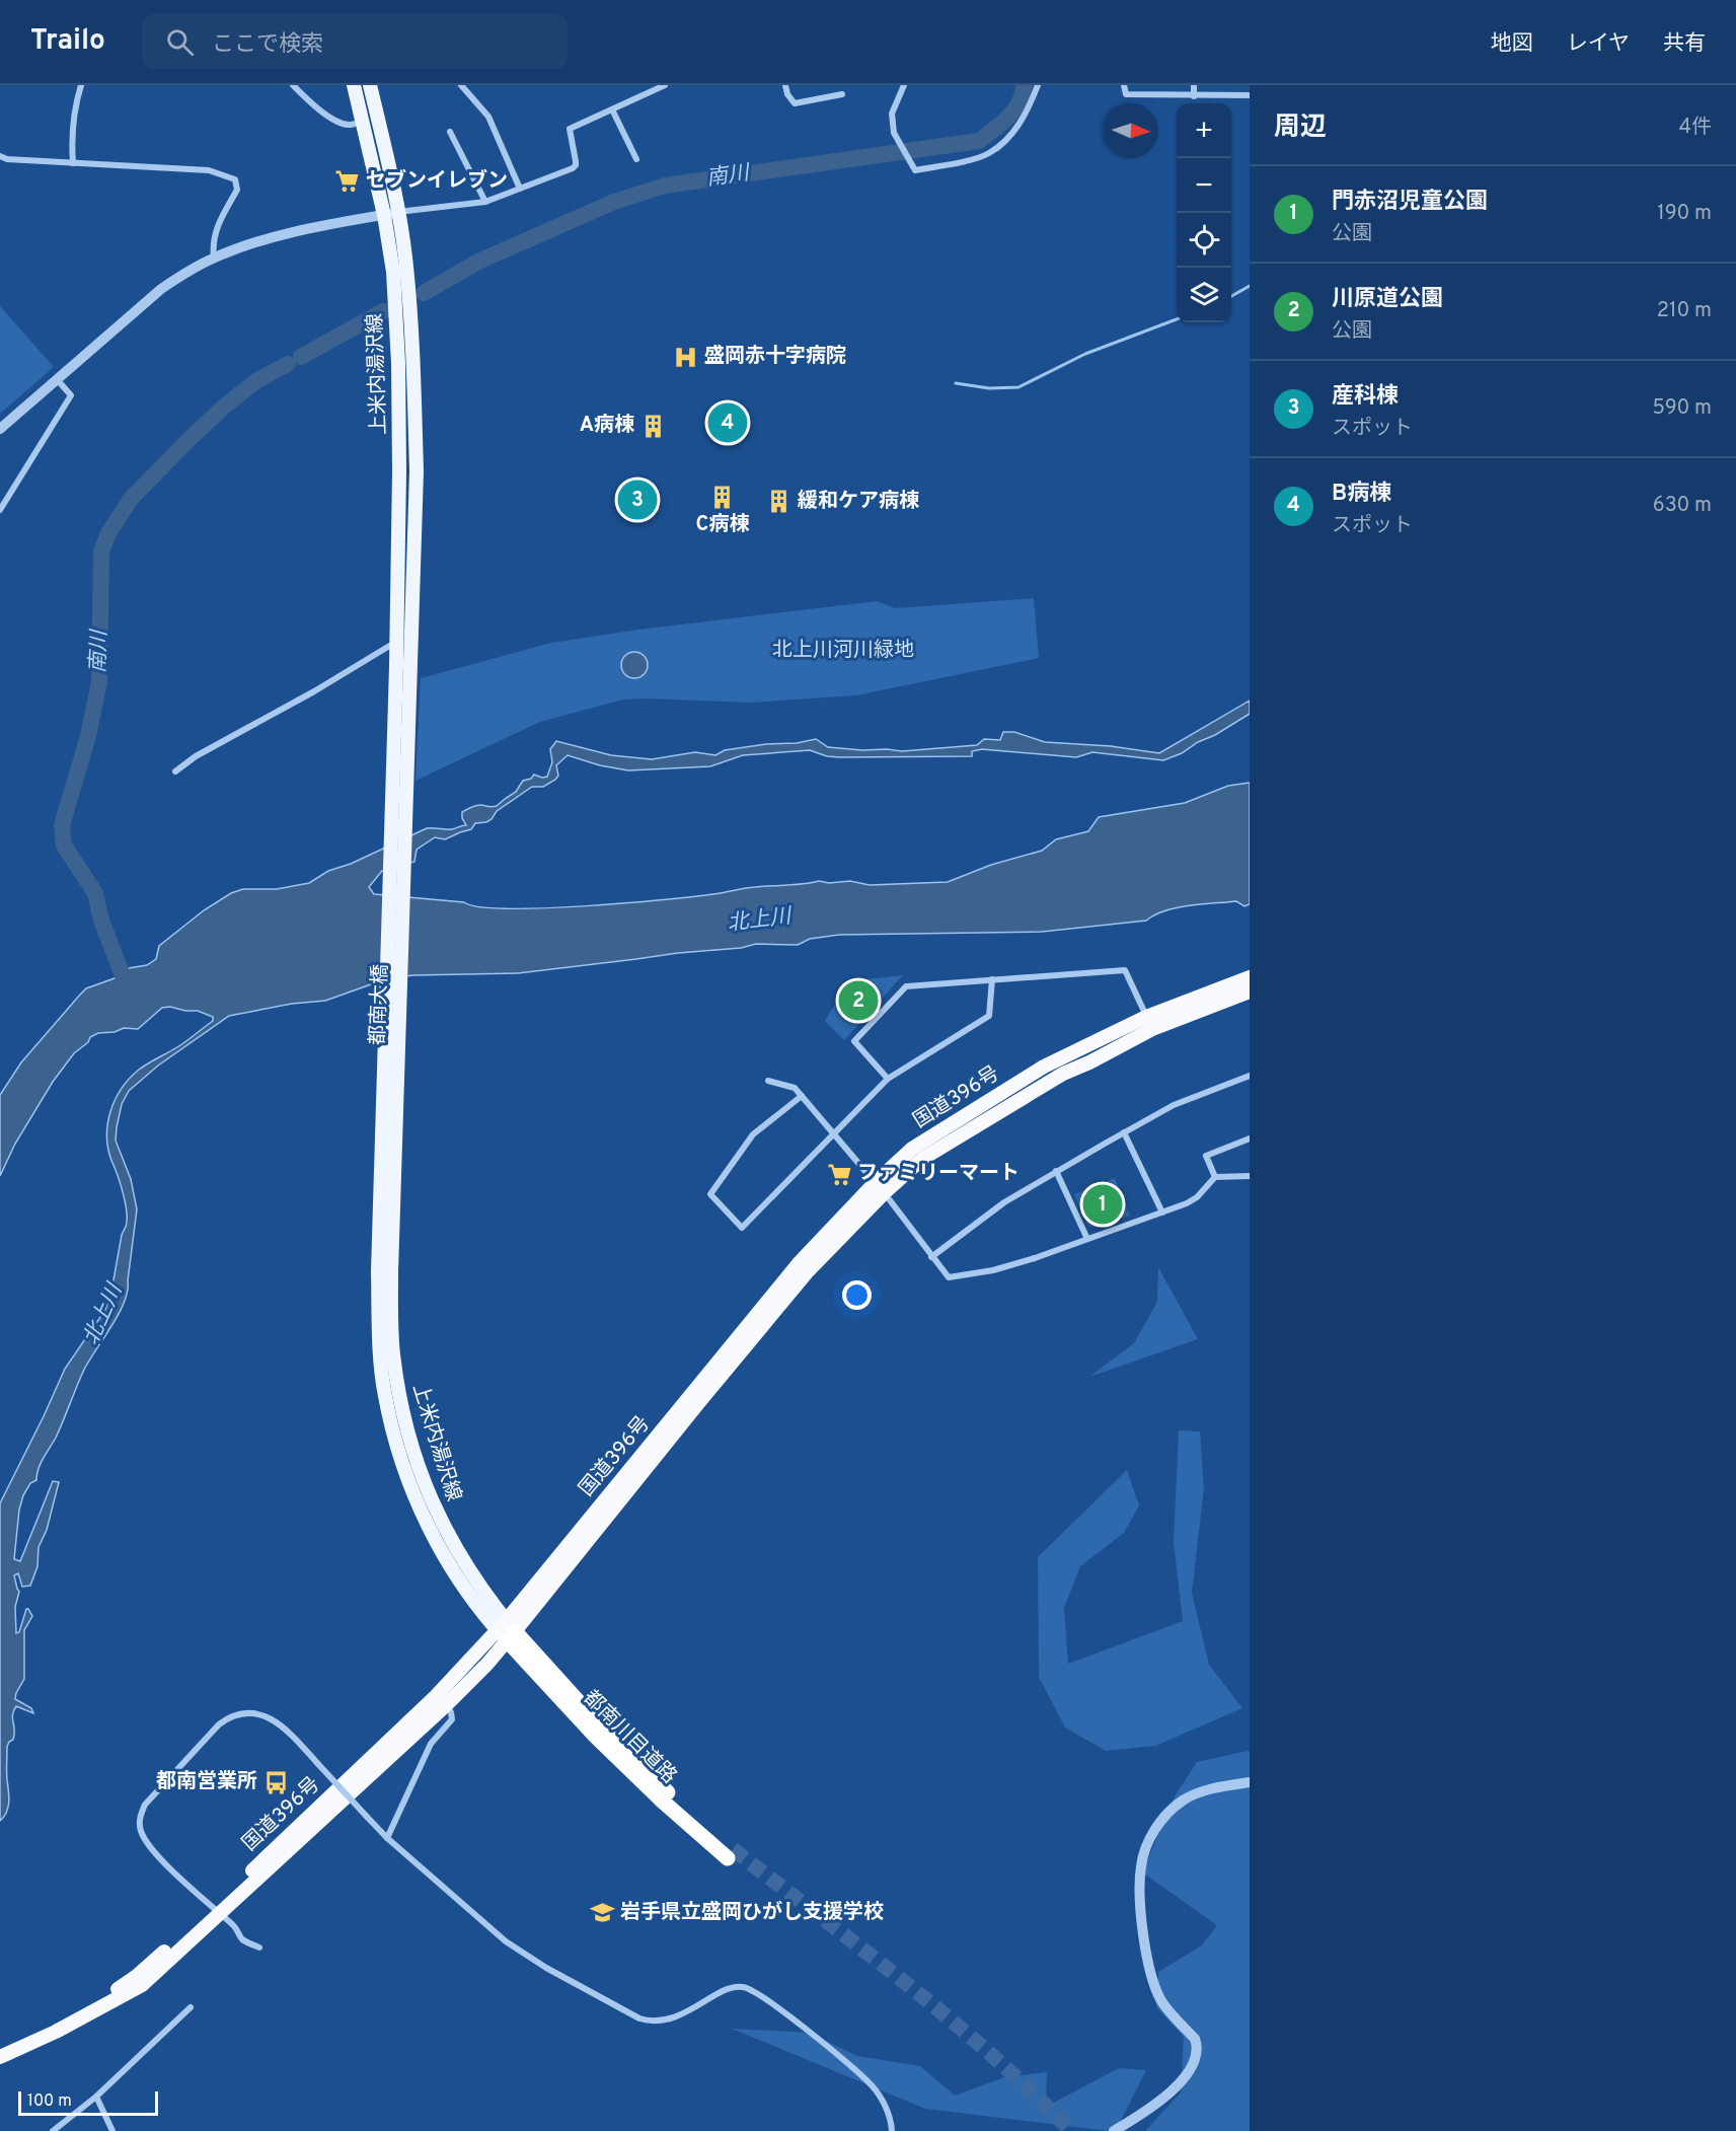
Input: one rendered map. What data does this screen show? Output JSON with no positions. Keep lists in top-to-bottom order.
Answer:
{
  "streets": {
    "highway": ["国道396号", "都南川目道路"],
    "main road": ["上米内湯沢線", "都南大橋"]
  },
  "crossings": [
    ["上米内湯沢線", "都南大橋"],
    ["上米内湯沢線", "国道396号"],
    ["上米内湯沢線", "都南川目道路"],
    ["国道396号", "都南川目道路"]
  ],
  "water": ["南川", "北上川"],
  "parks": ["北上川河川緑地"],
  "places": {
    "supermarket": ["セブンイレブン", "ファミリーマート"],
    "hospital": ["盛岡赤十字病院"],
    "building": ["A病棟", "C病棟", "緩和ケア病棟"],
    "bus stop": ["都南営業所"],
    "school or university": ["岩手県立盛岡ひがし支援学校"]
  },
  "scale_bar": "100 m",
  "north": "right",
  "page": {
    "header": "Trailo",
    "search": "ここで検索",
    "nav": ["地図", "レイヤ", "共有"],
    "heading": ["周辺", "4件"],
    "map_buttons": ["+", "−"],
    "list": [
      {
        "mark": "1",
        "name": "門赤沼児童公園",
        "note": "公園",
        "value": "190 m"
      },
      {
        "mark": "2",
        "name": "川原道公園",
        "note": "公園",
        "value": "210 m"
      },
      {
        "mark": "3",
        "name": "産科棟",
        "note": "スポット",
        "value": "590 m"
      },
      {
        "mark": "4",
        "name": "B病棟",
        "note": "スポット",
        "value": "630 m"
      }
    ],
    "pins": [
      "4",
      "3",
      "2",
      "1"
    ],
    "scale": "100 m"
  }
}
